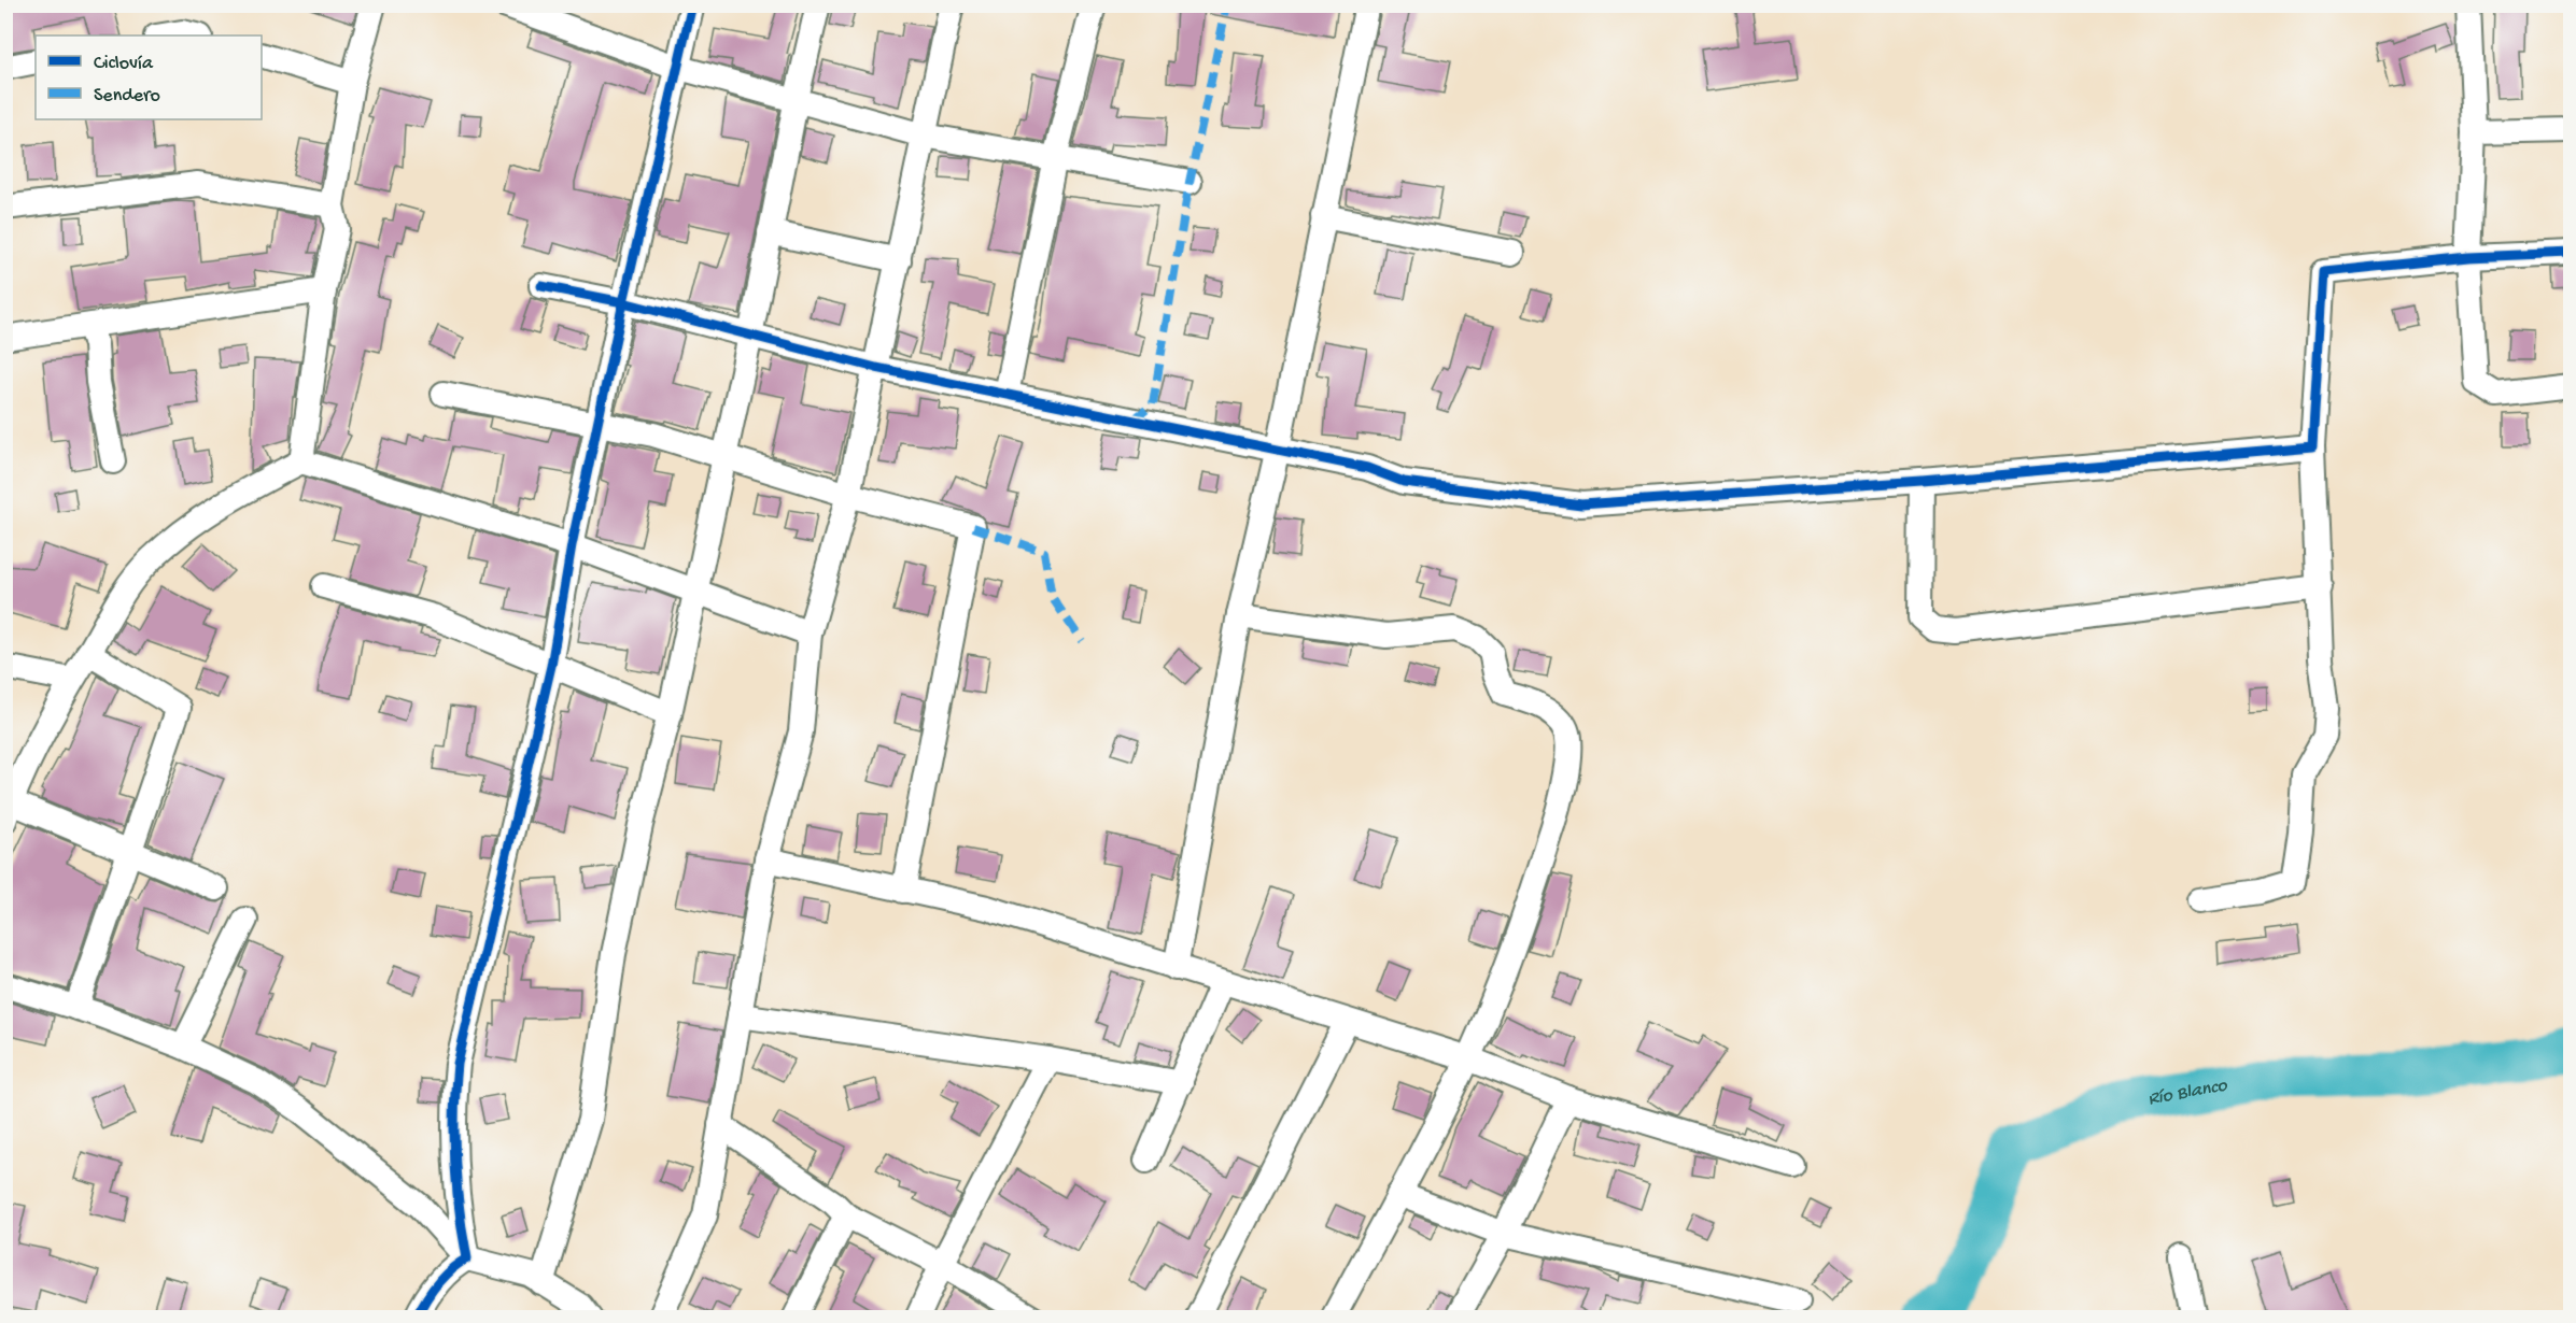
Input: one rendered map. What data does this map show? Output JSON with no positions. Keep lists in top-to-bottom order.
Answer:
{
  "water": ["Río Blanco"],
  "legend": ["Ciclovía", "Sendero"]
}
